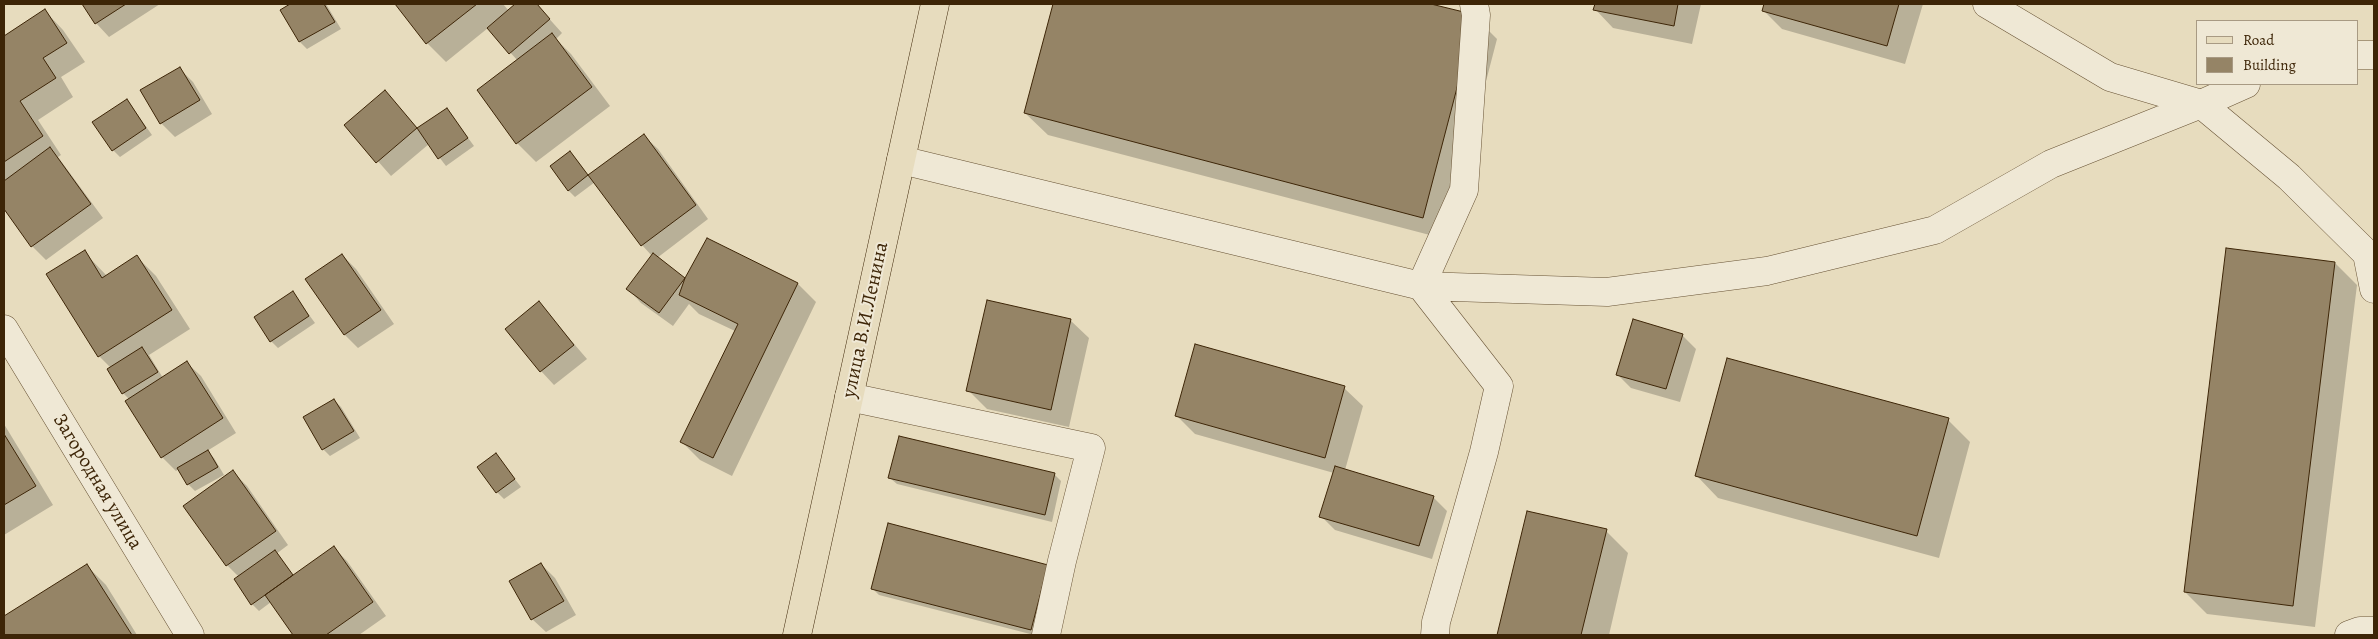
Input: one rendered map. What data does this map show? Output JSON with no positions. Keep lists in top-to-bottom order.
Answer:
{
  "streets": {
    "main road": ["улица В.И.Ленина"],
    "street": ["Загородная улица"]
  },
  "legend": ["Road", "Building"]
}
